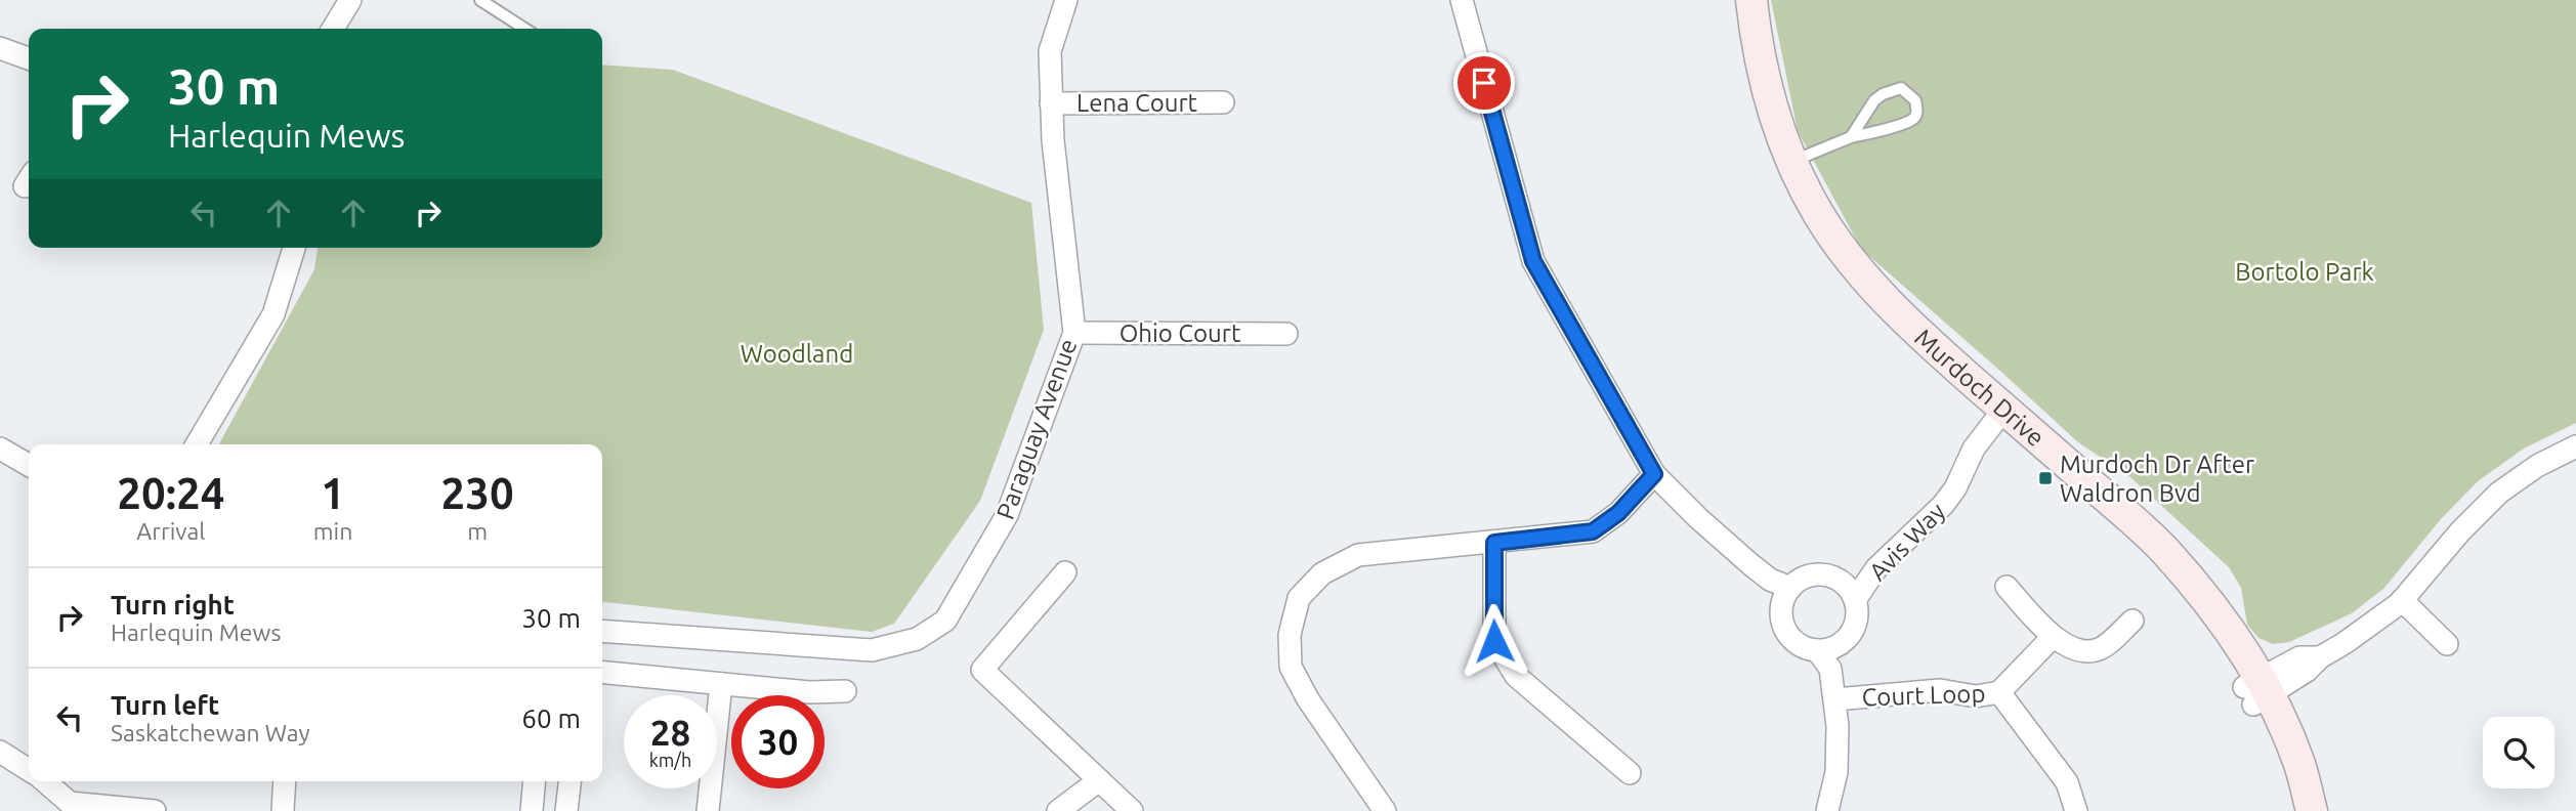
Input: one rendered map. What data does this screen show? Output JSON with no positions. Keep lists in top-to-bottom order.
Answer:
{
  "streets": {
    "main road": ["Murdoch Drive"],
    "street": [
      "Lena Court",
      "Ohio Court",
      "Paraguay Avenue",
      "Avis Way",
      "Court Loop"
    ]
  },
  "crossings": [
    ["Lena Court", "Paraguay Avenue"],
    ["Ohio Court", "Paraguay Avenue"],
    ["Murdoch Drive", "Avis Way"]
  ],
  "parks": ["Bortolo Park", "Woodland"],
  "places": {
    "transit": ["Murdoch Dr After Waldron Bvd"]
  },
  "page": {
    "turn": ["30 m", "Harlequin Mews"],
    "eta": [
      "20:24",
      "Arrival",
      "1",
      "min",
      "230",
      "m"
    ],
    "list": [
      {
        "name": "Turn right",
        "note": "Harlequin Mews",
        "value": "30 m"
      },
      {
        "name": "Turn left",
        "note": "Saskatchewan Way",
        "value": "60 m"
      }
    ],
    "speed": "28 km/h",
    "limit": "30"
  }
}
